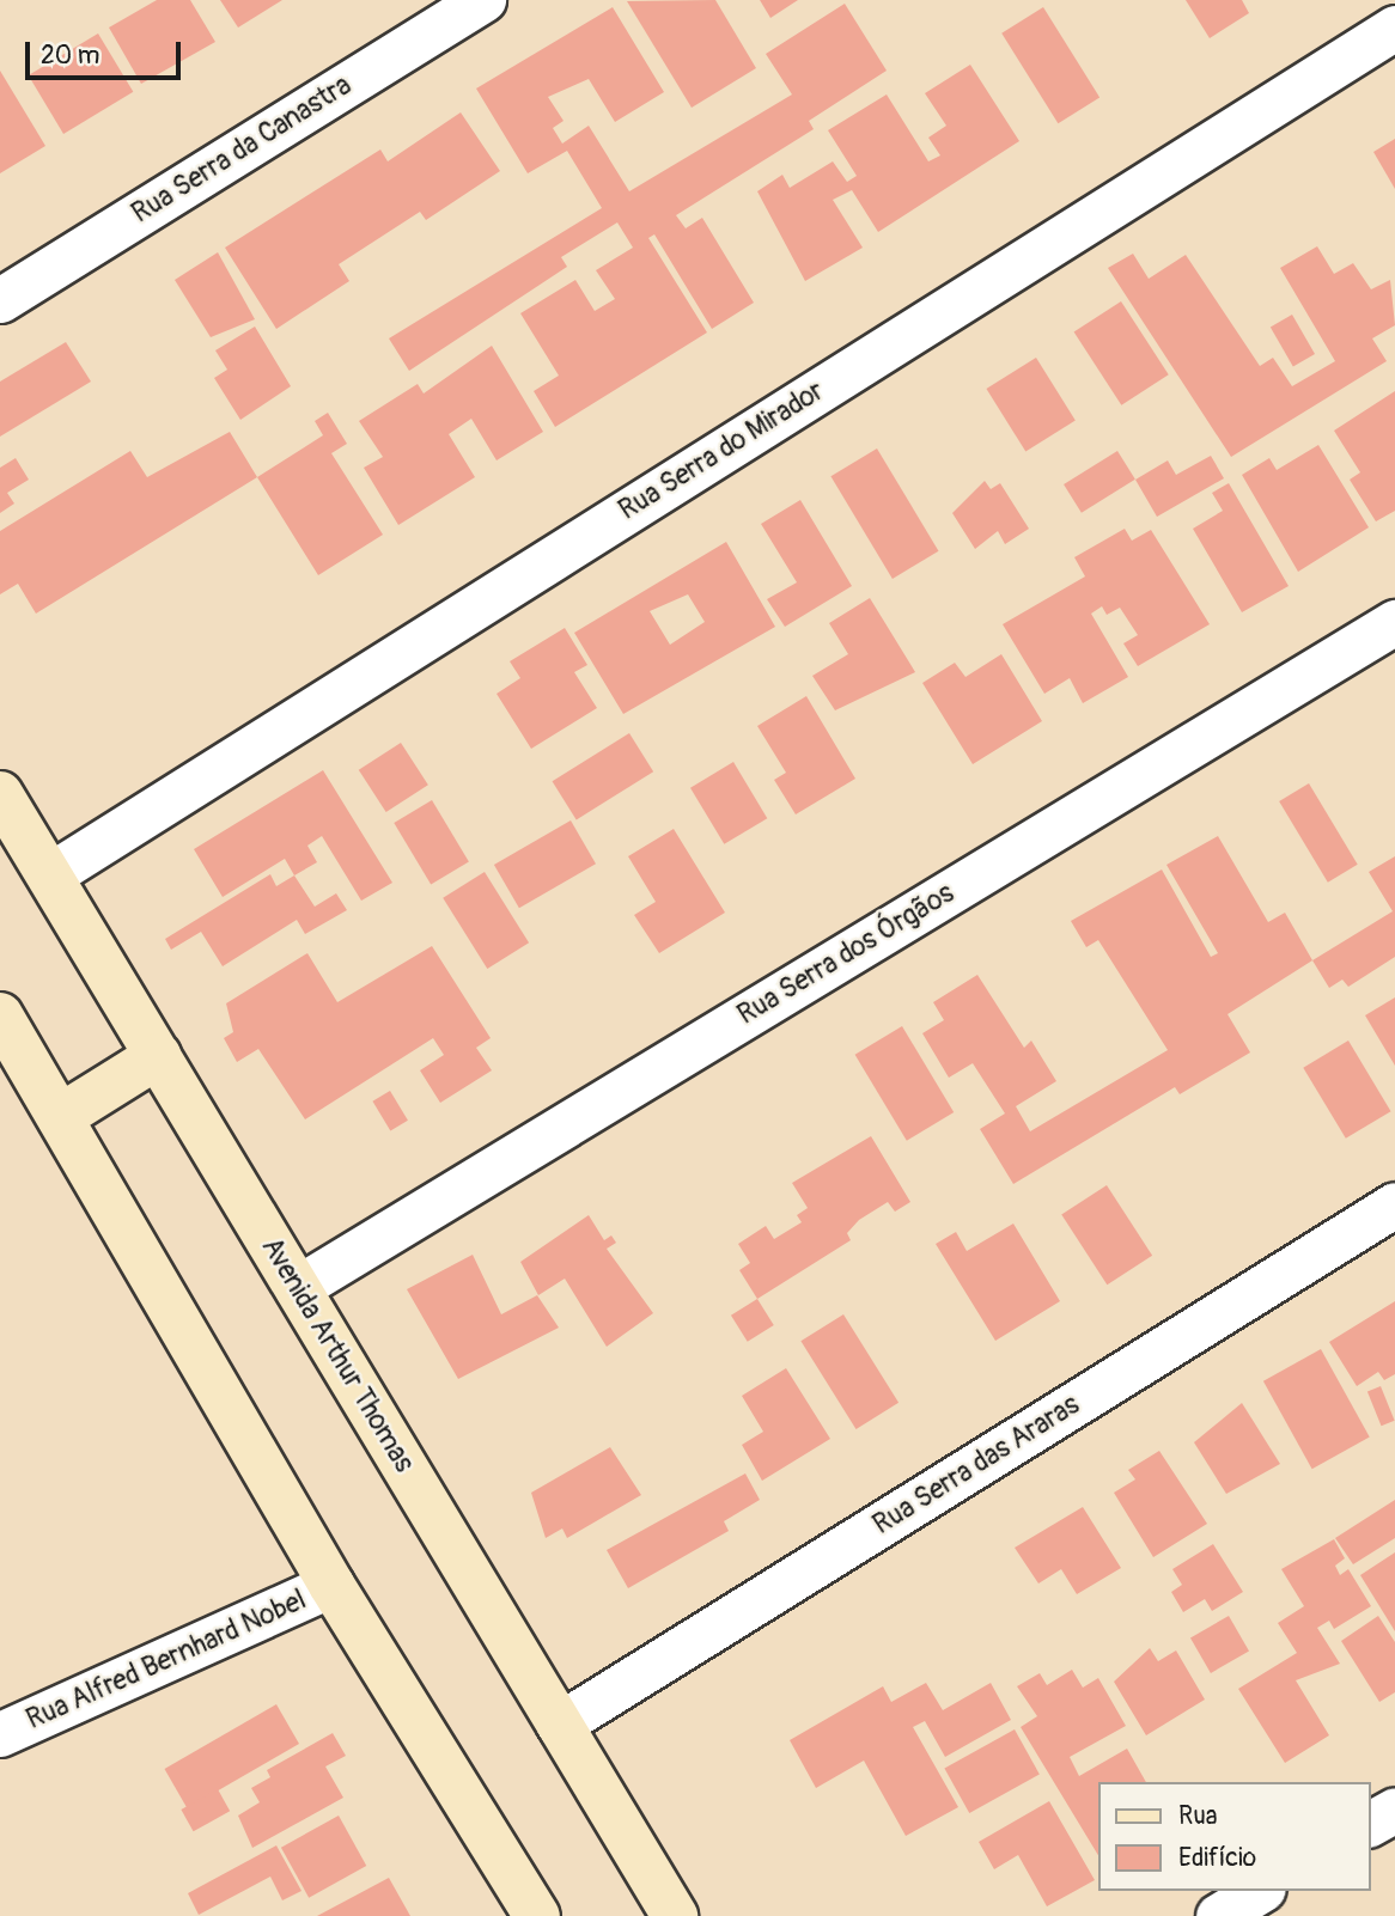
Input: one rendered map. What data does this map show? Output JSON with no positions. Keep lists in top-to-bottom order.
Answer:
{
  "streets": {
    "main road": ["Avenida Arthur Thomas"],
    "street": [
      "Rua Serra da Canastra",
      "Rua Serra do Mirador",
      "Rua Serra dos Órgãos",
      "Rua Serra das Araras",
      "Rua Alfred Bernhard Nobel"
    ]
  },
  "crossings": [
    ["Rua Serra do Mirador", "Avenida Arthur Thomas"],
    ["Rua Serra dos Órgãos", "Avenida Arthur Thomas"],
    ["Avenida Arthur Thomas", "Rua Serra das Araras"]
  ],
  "legend": ["Rua", "Edifício"],
  "scale_bar": "20 m"
}
